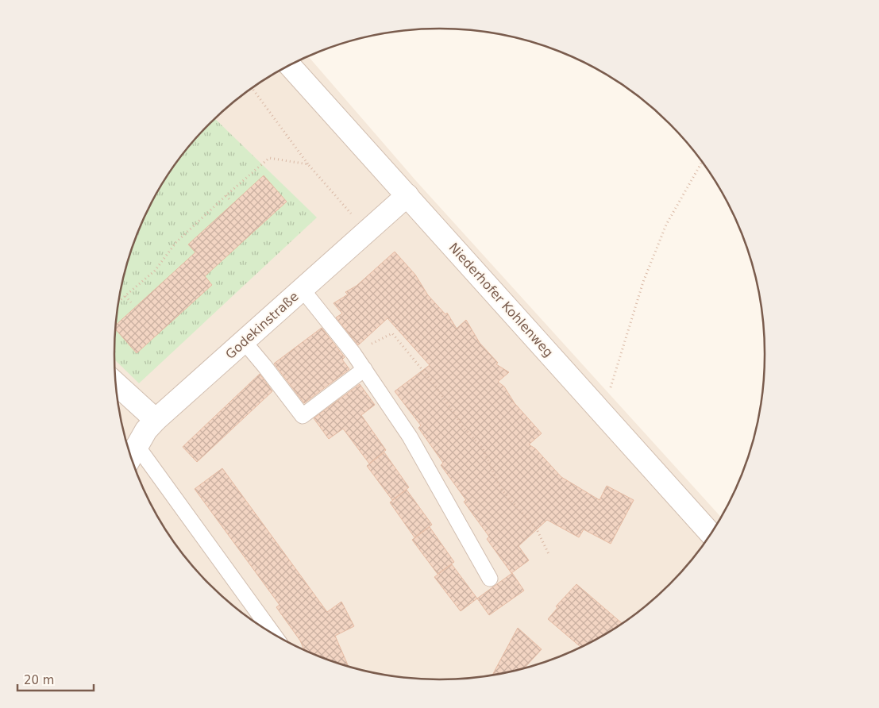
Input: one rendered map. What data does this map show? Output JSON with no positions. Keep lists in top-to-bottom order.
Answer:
{
  "streets": {
    "street": ["Niederhofer Kohlenweg", "Godekinstraße"]
  },
  "crossings": [
    ["Niederhofer Kohlenweg", "Godekinstraße"]
  ],
  "scale_bar": "20 m"
}
